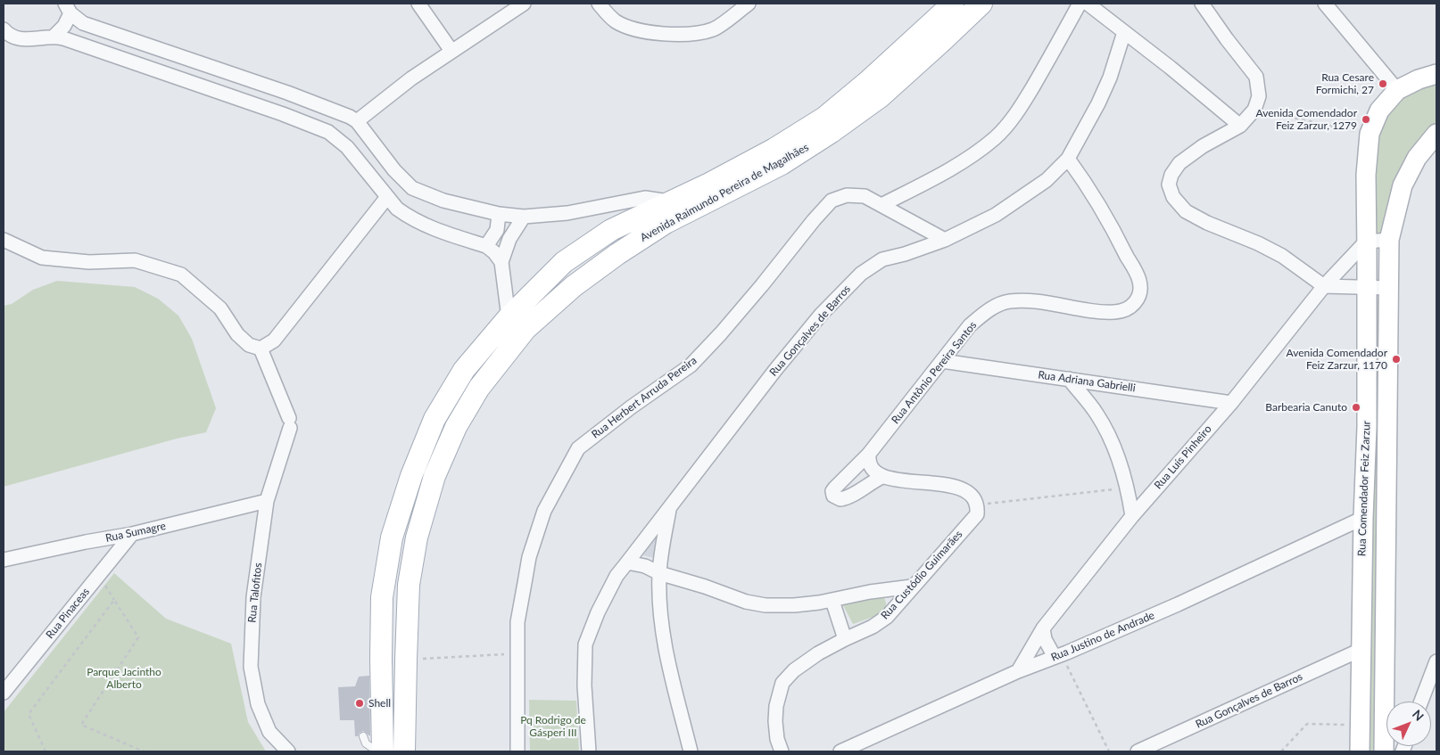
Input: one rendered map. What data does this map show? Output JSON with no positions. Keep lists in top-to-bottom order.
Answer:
{
  "streets": {
    "main road": ["Avenida Raimundo Pereira de Magalhães", "Rua Comendador Feiz Zarzur"],
    "street": [
      "Rua Gonçalves de Barros",
      "Rua Antônio Pereira Santos",
      "Rua Adriana Gabrielli",
      "Rua Herbert Arruda Pereira",
      "Rua Luís Pinheiro",
      "Rua Sumagre",
      "Rua Custódio Guimarães",
      "Rua Talofitos",
      "Rua Pinaceas",
      "Rua Justino de Andrade"
    ]
  },
  "crossings": [
    ["Rua Gonçalves de Barros", "Rua Antônio Pereira Santos"],
    ["Rua Gonçalves de Barros", "Rua Herbert Arruda Pereira"],
    ["Rua Gonçalves de Barros", "Rua Comendador Feiz Zarzur"],
    ["Rua Antônio Pereira Santos", "Rua Adriana Gabrielli"],
    ["Rua Adriana Gabrielli", "Rua Luís Pinheiro"],
    ["Rua Luís Pinheiro", "Rua Comendador Feiz Zarzur"],
    ["Rua Luís Pinheiro", "Rua Justino de Andrade"],
    ["Rua Comendador Feiz Zarzur", "Rua Justino de Andrade"],
    ["Rua Sumagre", "Rua Talofitos"],
    ["Rua Sumagre", "Rua Pinaceas"]
  ],
  "parks": ["Parque Jacintho Alberto", "Pq Rodrigo de Gásperi III"],
  "places": [
    "Rua Cesare Formichi, 27",
    "Avenida Comendador Feiz Zarzur, 1279",
    "Avenida Comendador Feiz Zarzur, 1170",
    "Barbearia Canuto",
    "Shell"
  ],
  "north": "top right"
}
